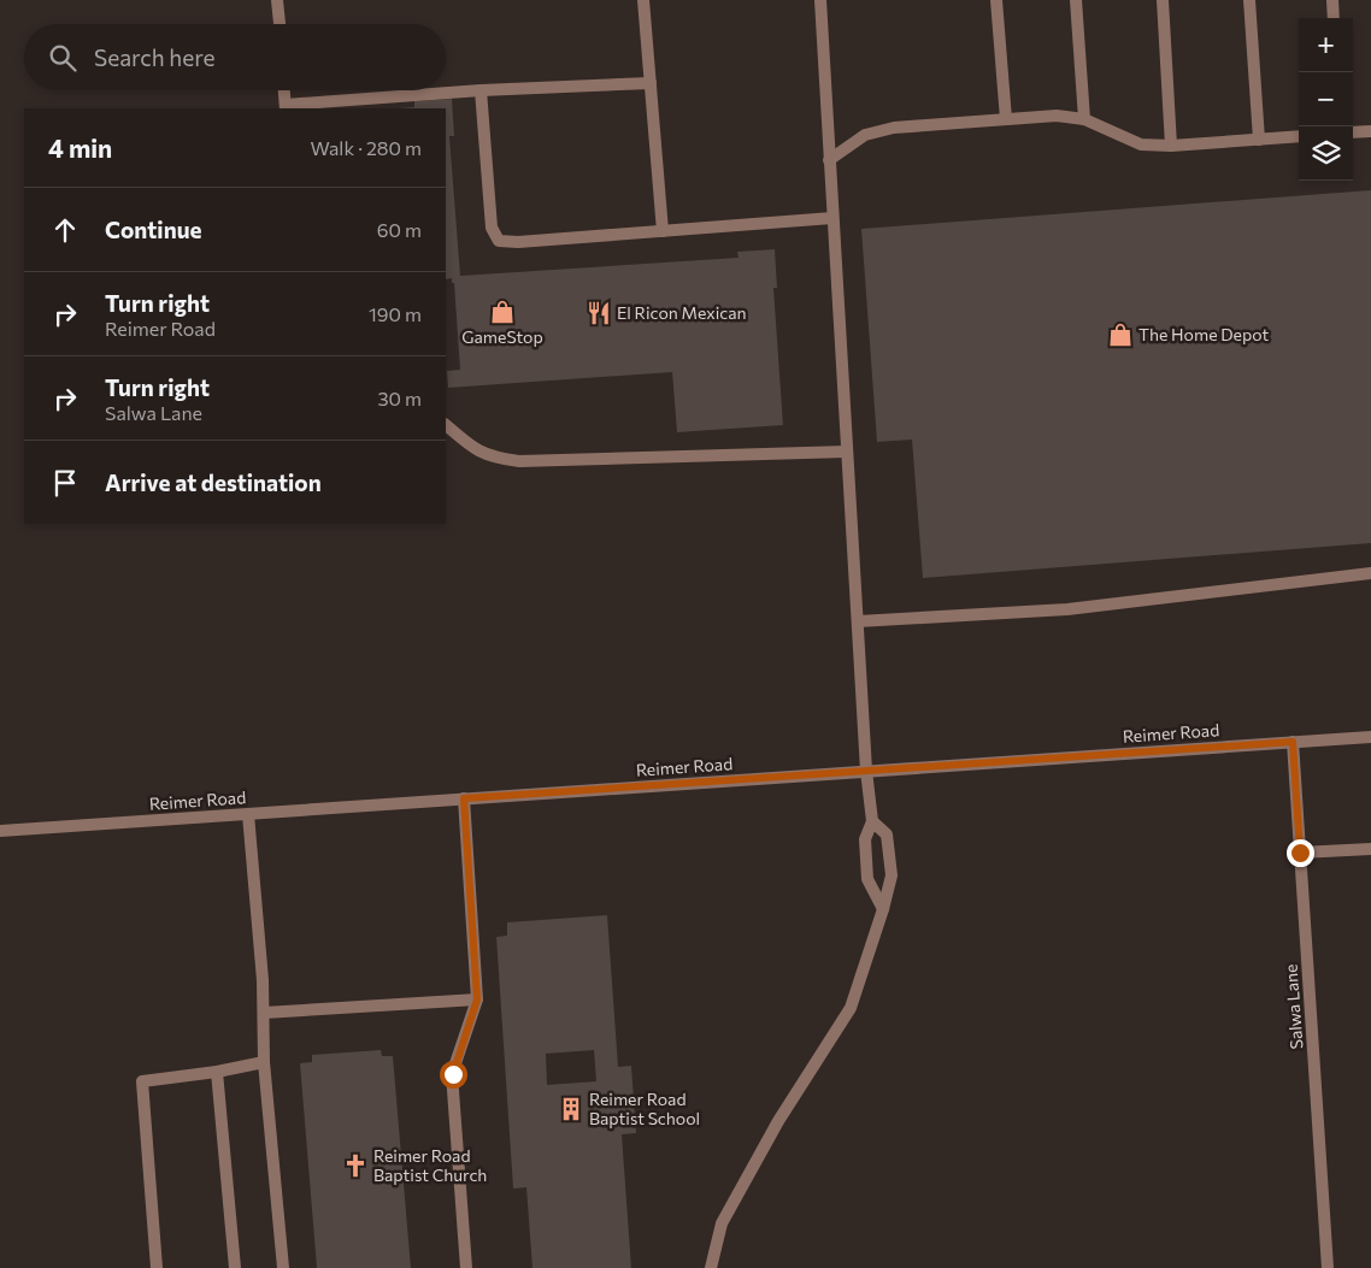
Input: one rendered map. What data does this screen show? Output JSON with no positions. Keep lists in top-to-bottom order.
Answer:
{
  "streets": {
    "street": ["Reimer Road", "Salwa Lane"]
  },
  "crossings": [
    ["Reimer Road", "Salwa Lane"]
  ],
  "places": {
    "shop": ["GameStop", "The Home Depot"],
    "restaurant": ["El Ricon Mexican"],
    "building": ["Reimer Road Baptist School"],
    "church": ["Reimer Road Baptist Church"]
  },
  "page": {
    "map_buttons": ["+", "−"],
    "search": "Search here",
    "heading": ["4 min", "Walk · 280 m"],
    "list": [
      ["Continue", "60 m"],
      ["Turn right", "Reimer Road", "190 m"],
      ["Turn right", "Salwa Lane", "30 m"],
      "Arrive at destination"
    ]
  }
}
